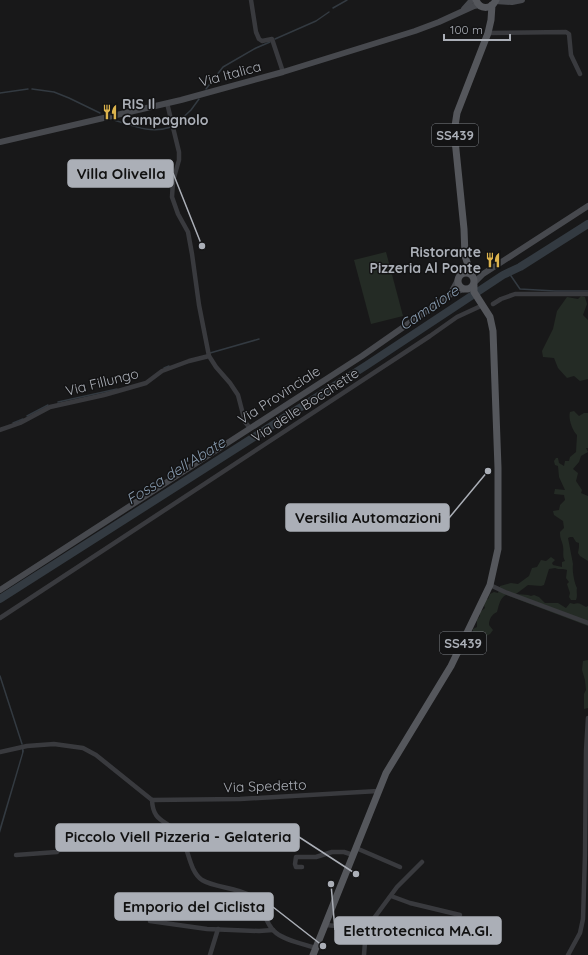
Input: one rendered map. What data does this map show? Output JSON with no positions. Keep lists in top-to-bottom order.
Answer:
{
  "streets": {
    "main road": ["Via Italica", "SS439", "Via Provinciale"],
    "street": ["Via Fillungo", "Via delle Bocchette", "Via Spedetto"]
  },
  "crossings": [
    ["SS439", "Via Provinciale"],
    ["SS439", "Via delle Bocchette"],
    ["SS439", "Via Spedetto"]
  ],
  "water": ["Camaiore", "Fossa dell'Abate"],
  "places": {
    "restaurant": ["RIS Il Campagnolo", "Ristorante Pizzeria Al Ponte"],
    "other": [
      "Villa Olivella",
      "Versilia Automazioni",
      "Piccolo Viell Pizzeria - Gelateria",
      "Elettrotecnica MA.GI.",
      "Emporio del Ciclista"
    ]
  },
  "scale_bar": "100 m"
}
